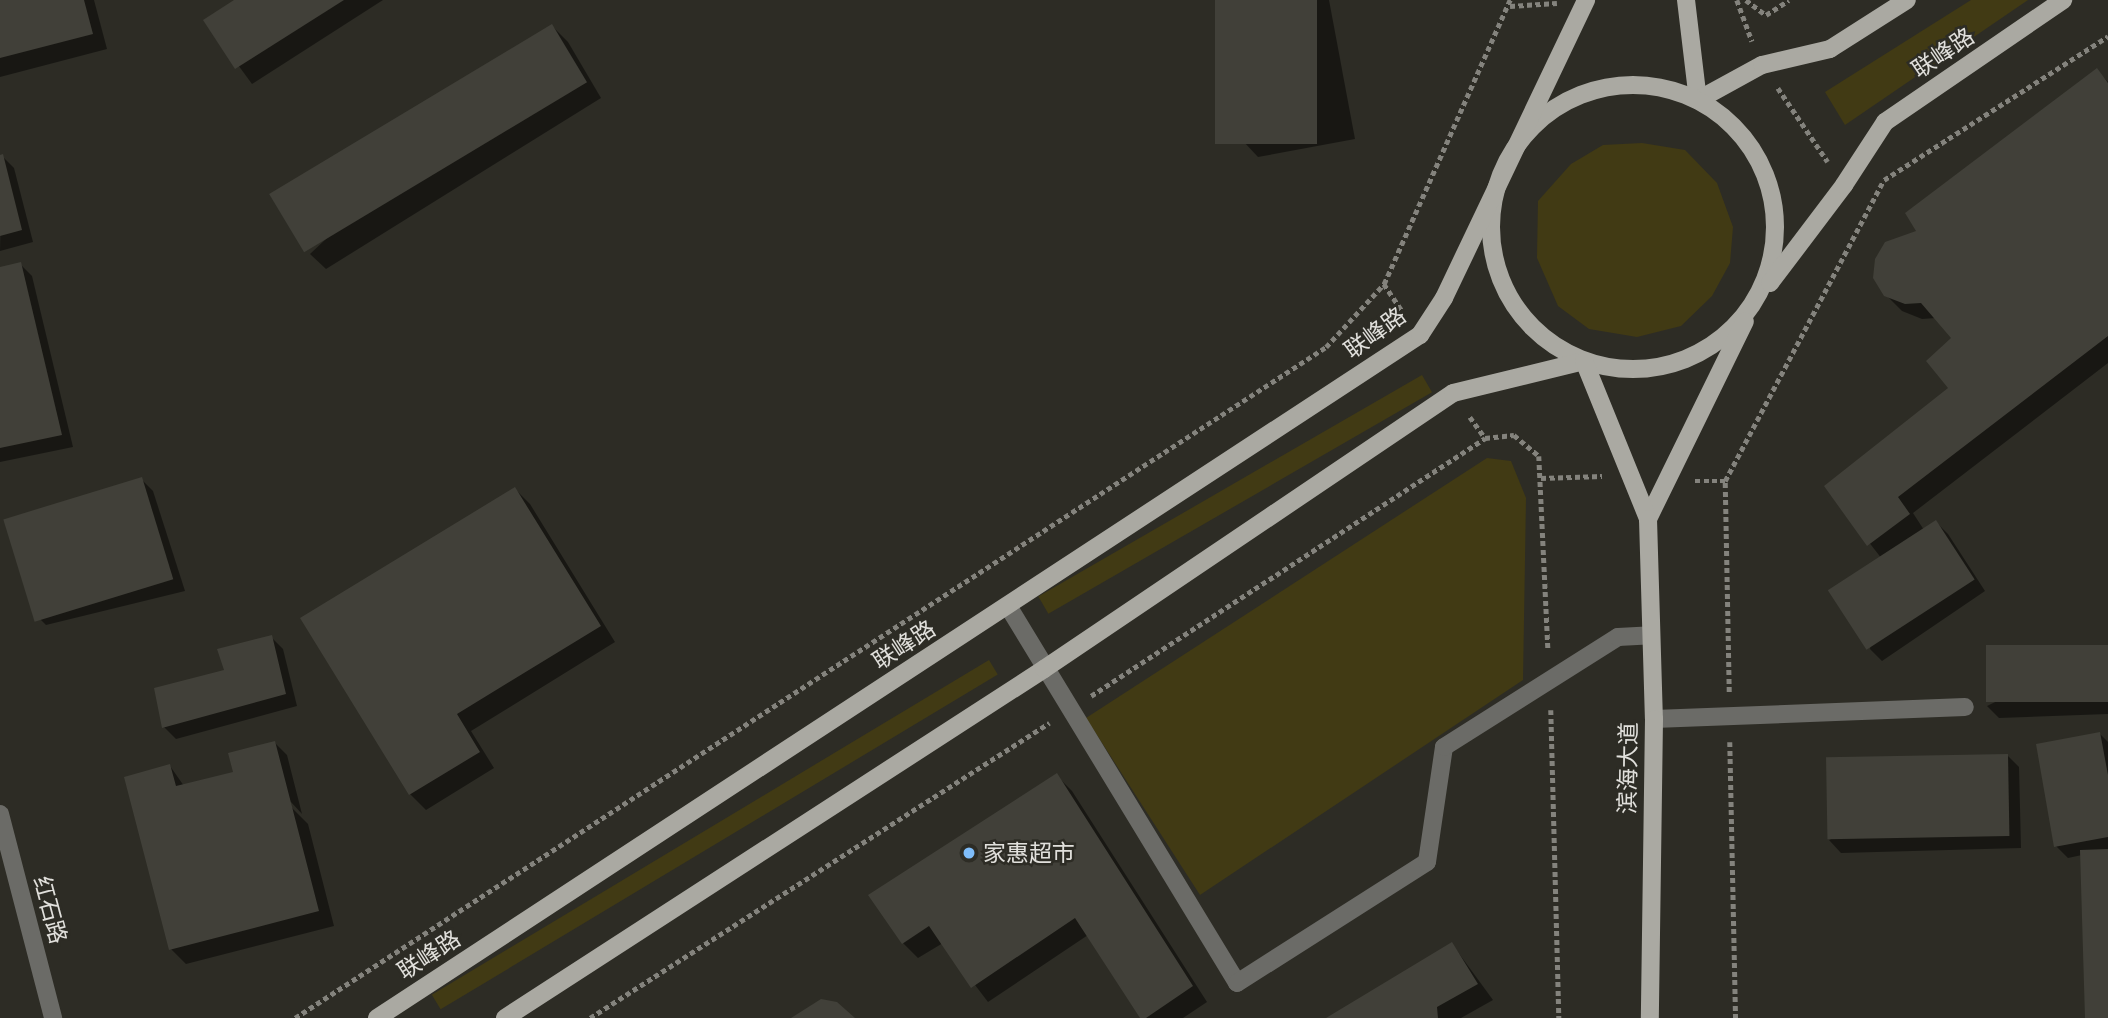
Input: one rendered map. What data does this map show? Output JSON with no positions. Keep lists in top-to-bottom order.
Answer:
{
  "streets": {
    "main road": ["联峰路", "滨海大道"],
    "street": ["红石路"]
  },
  "places": ["家惠超市"]
}
